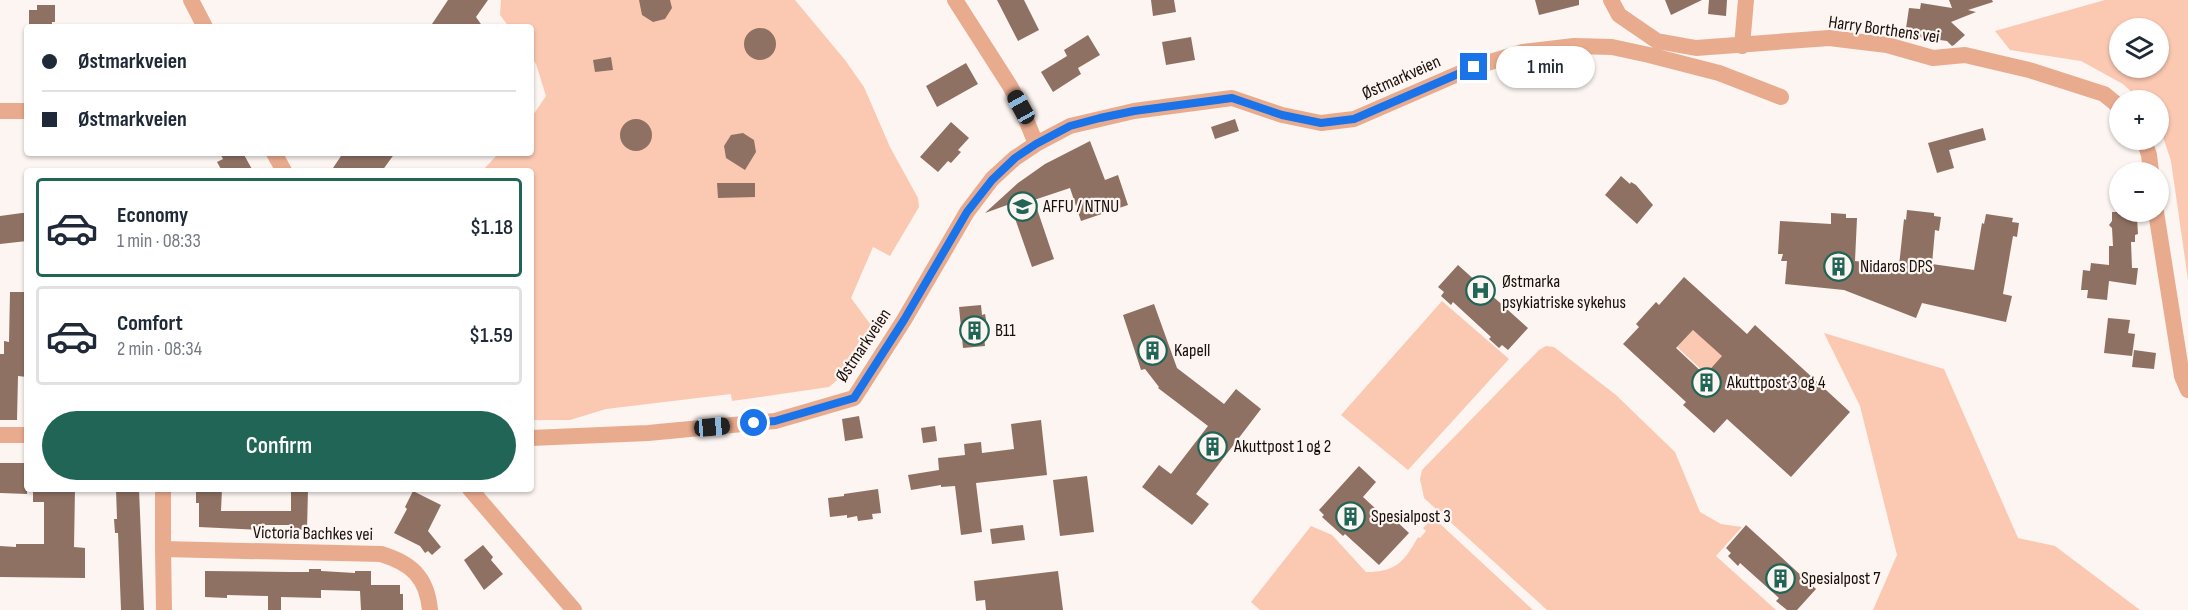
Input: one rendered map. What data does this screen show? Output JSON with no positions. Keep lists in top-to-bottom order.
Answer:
{
  "streets": {
    "street": ["Harry Borthens vei", "Østmarkveien", "Victoria Bachkes vei"]
  },
  "places": {
    "school or university": ["AFFU / NTNU"],
    "building": [
      "Nidaros DPS",
      "B11",
      "Kapell",
      "Akuttpost 3 og 4",
      "Akuttpost 1 og 2",
      "Spesialpost 3",
      "Spesialpost 7"
    ],
    "hospital": ["Østmarka psykiatriske sykehus"]
  },
  "page": {
    "map_buttons": ["+", "−"],
    "banner": ["Østmarkveien", "Østmarkveien"],
    "bubble": "1 min",
    "list": [
      {
        "name": "Economy",
        "note": "1 min · 08:33",
        "value": "$1.18"
      },
      {
        "name": "Comfort",
        "note": "2 min · 08:34",
        "value": "$1.59"
      }
    ],
    "buttons": "Confirm"
  }
}
